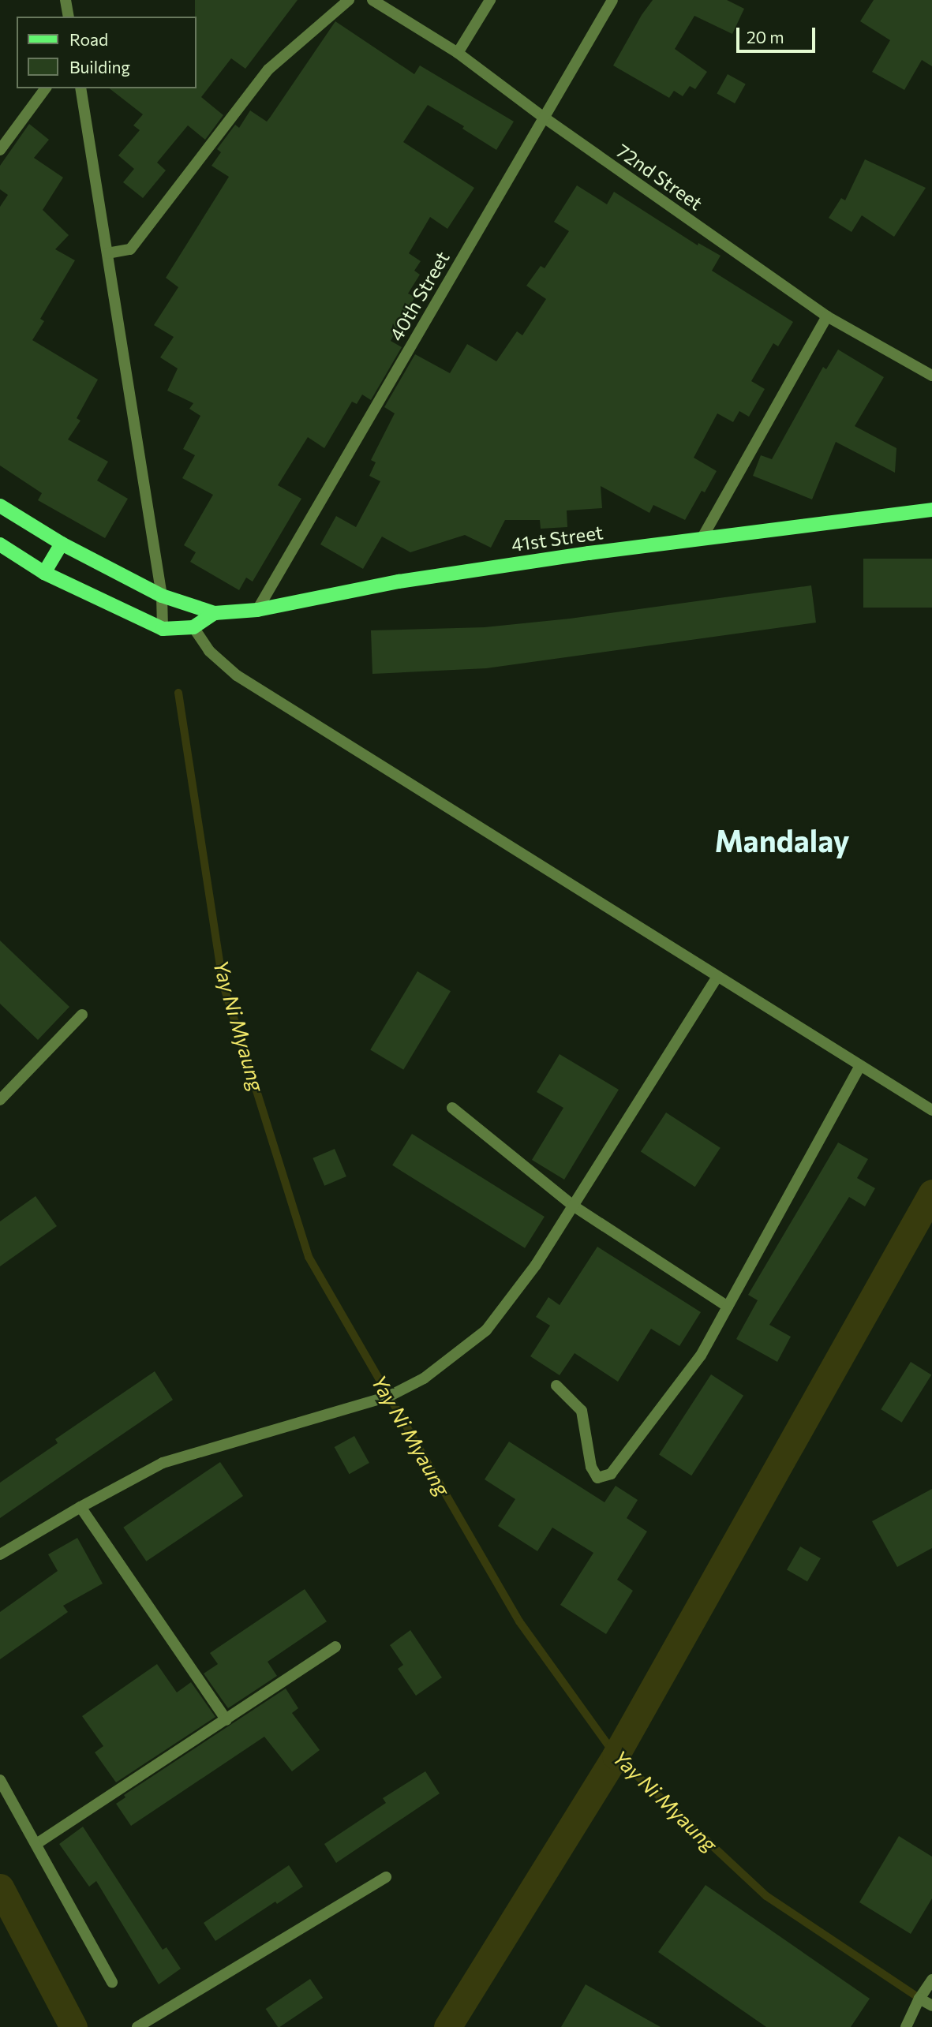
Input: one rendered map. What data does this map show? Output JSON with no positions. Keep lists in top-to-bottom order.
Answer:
{
  "streets": {
    "main road": ["41st Street"],
    "street": ["72nd Street", "40th Street"]
  },
  "crossings": [
    ["72nd Street", "40th Street"],
    ["40th Street", "41st Street"]
  ],
  "districts": ["Mandalay"],
  "water": ["Yay Ni Myaung"],
  "legend": ["Road", "Building"],
  "scale_bar": "20 m"
}
